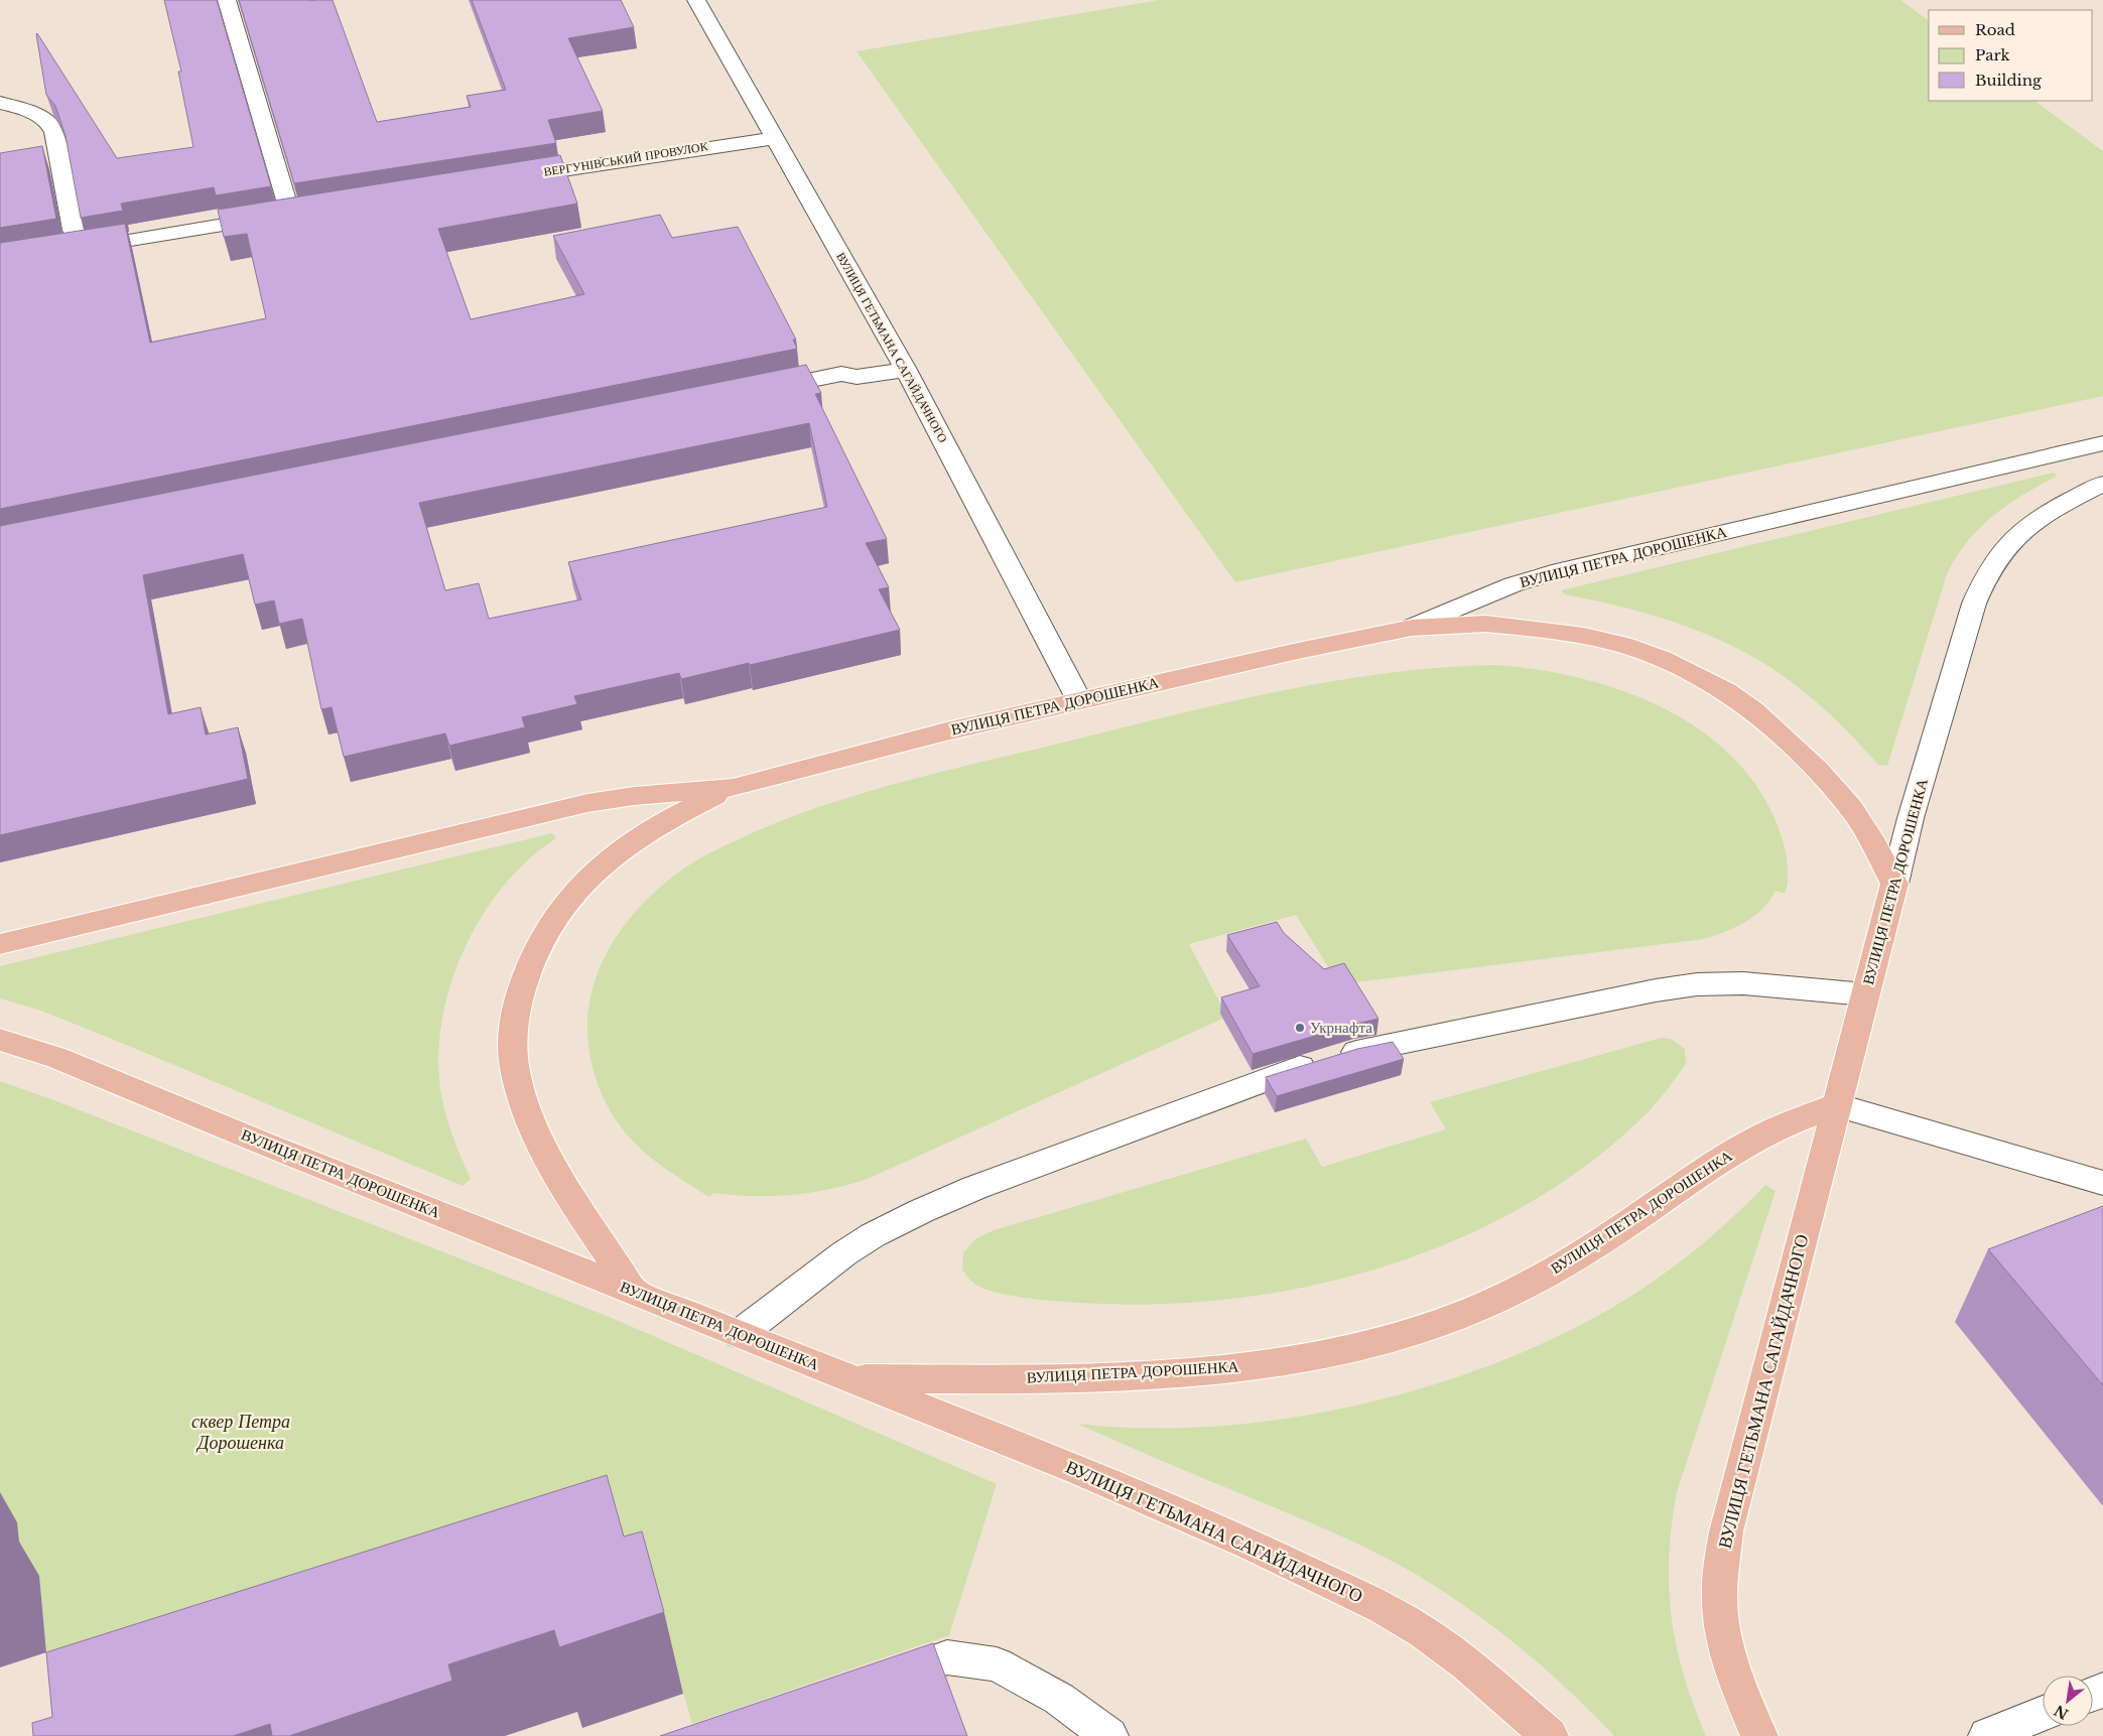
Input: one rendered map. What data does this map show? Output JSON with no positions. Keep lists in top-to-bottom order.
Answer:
{
  "streets": {
    "main road": ["ВУЛИЦЯ ГЕТЬМАНА САГАЙДАЧНОГО", "ВУЛИЦЯ ПЕТРА ДОРОШЕНКА"],
    "street": ["ВЕРГУНІВСЬКИЙ ПРОВУЛОК"]
  },
  "crossings": [
    ["ВЕРГУНІВСЬКИЙ ПРОВУЛОК", "ВУЛИЦЯ ГЕТЬМАНА САГАЙДАЧНОГО"],
    ["ВУЛИЦЯ ГЕТЬМАНА САГАЙДАЧНОГО", "ВУЛИЦЯ ПЕТРА ДОРОШЕНКА"]
  ],
  "parks": ["сквер Петра Дорошенка"],
  "places": ["Укрнафта"],
  "legend": ["Road", "Park", "Building"],
  "north": "bottom left"
}
